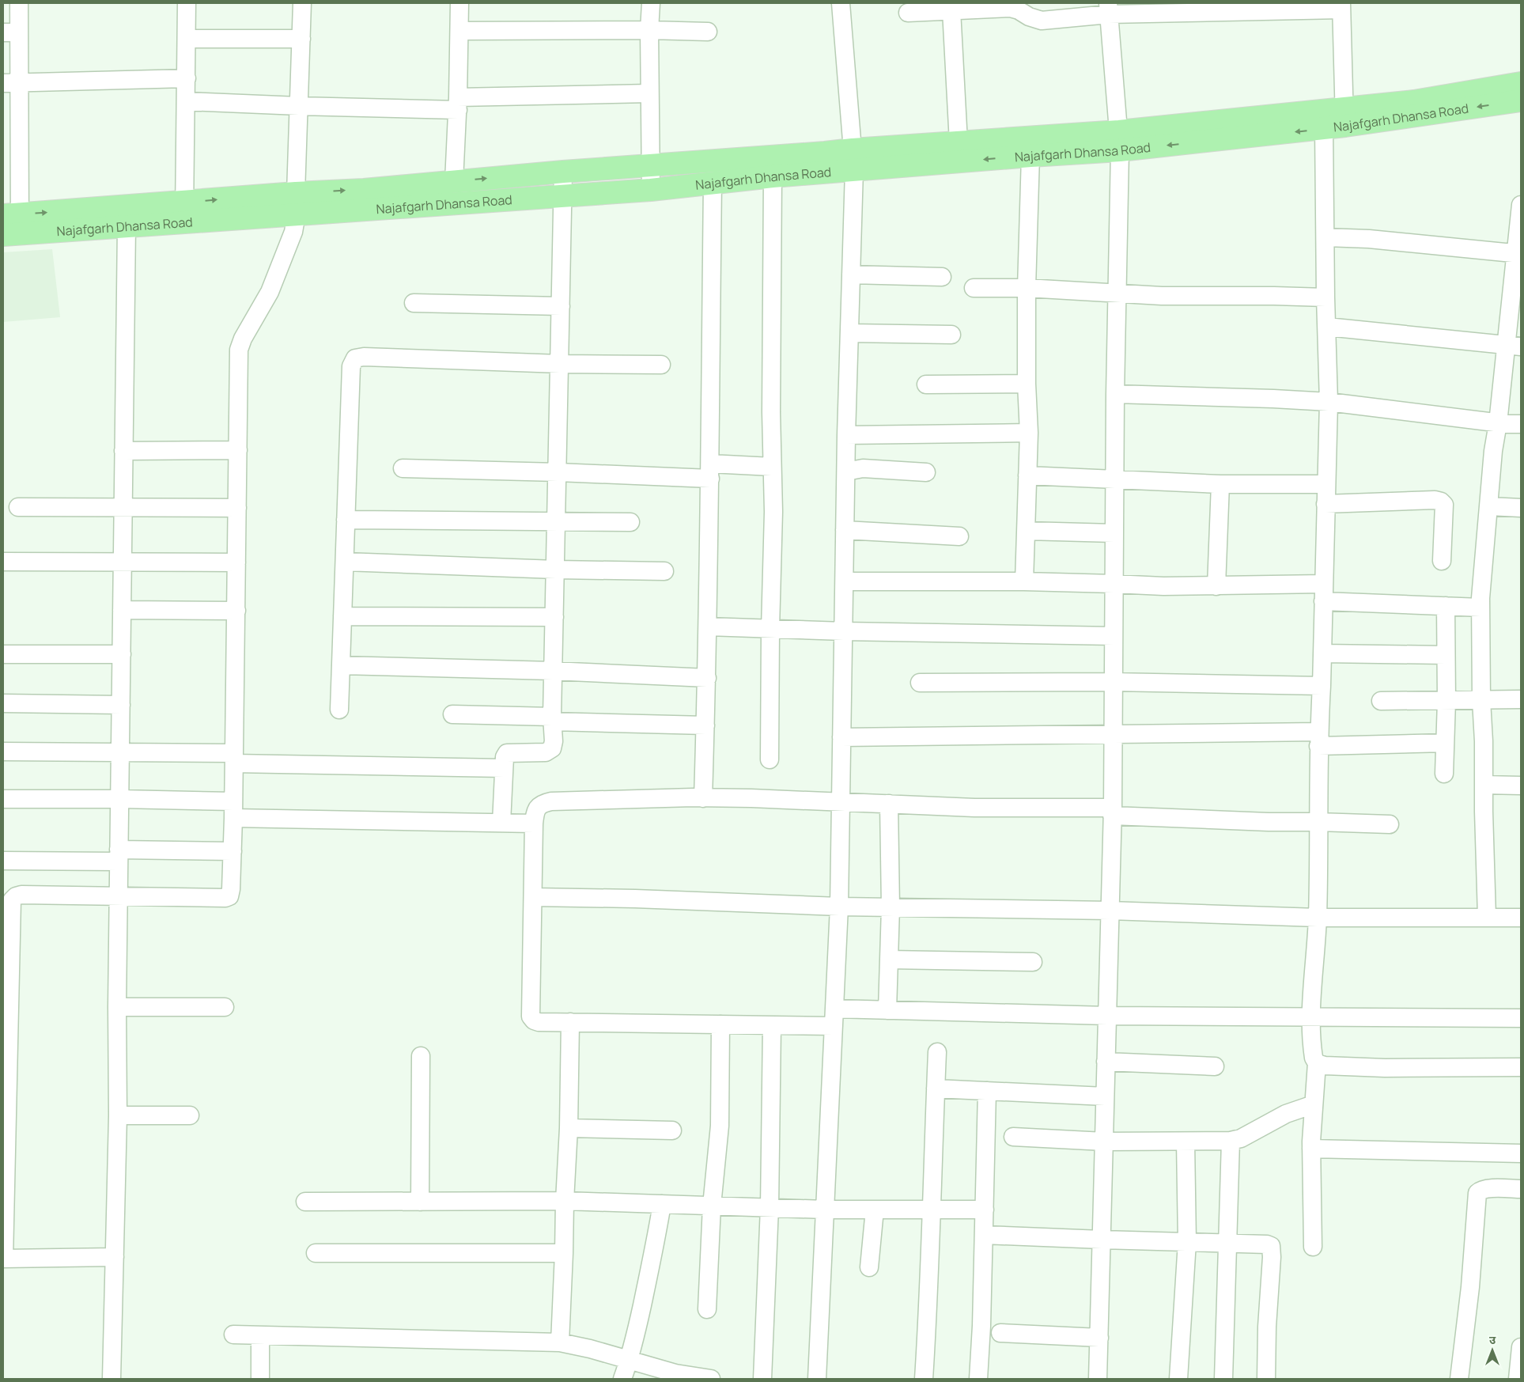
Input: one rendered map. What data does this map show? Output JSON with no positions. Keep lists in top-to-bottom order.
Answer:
{
  "streets": {
    "main road": ["Najafgarh Dhansa Road"]
  },
  "north": "top"
}
